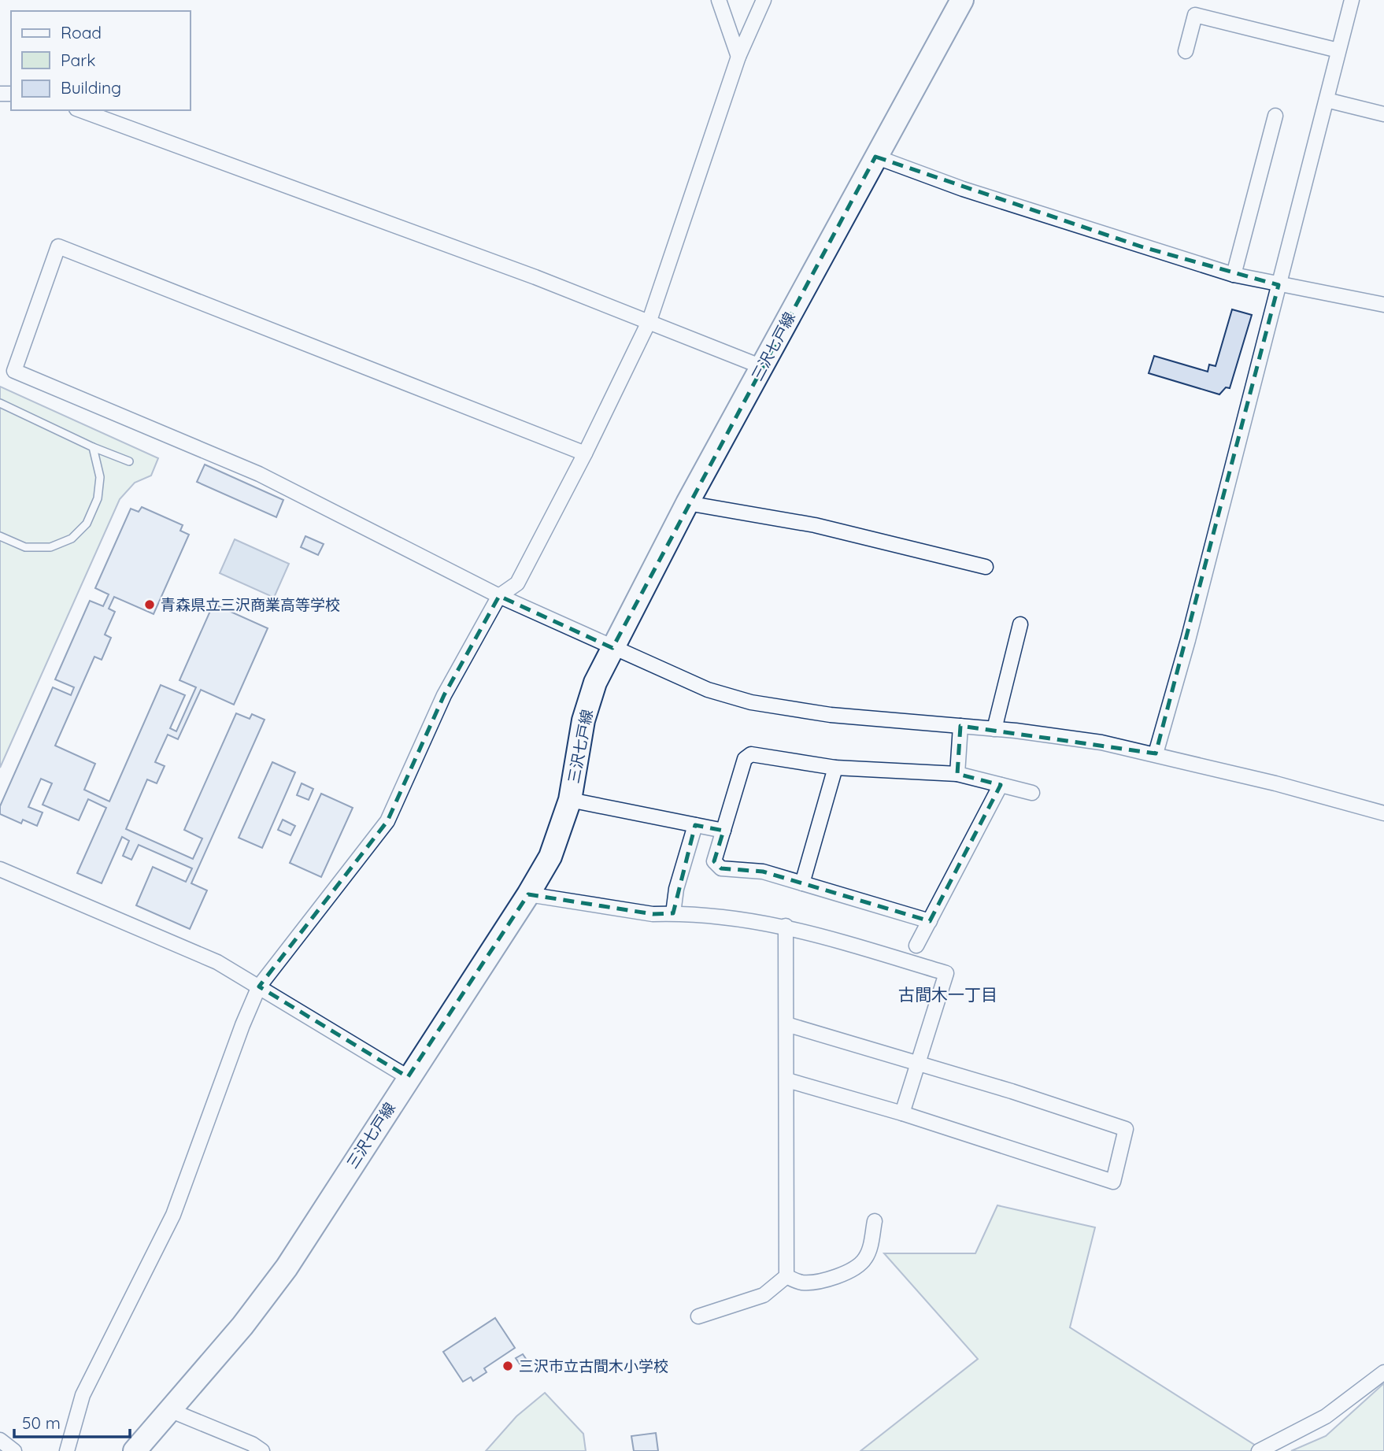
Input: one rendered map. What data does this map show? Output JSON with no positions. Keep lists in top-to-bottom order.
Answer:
{
  "streets": {
    "main road": ["三沢七戸線"]
  },
  "districts": ["古間木一丁目"],
  "places": ["青森県立三沢商業高等学校", "三沢市立古間木小学校"],
  "legend": ["Road", "Park", "Building"],
  "scale_bar": "50 m"
}
